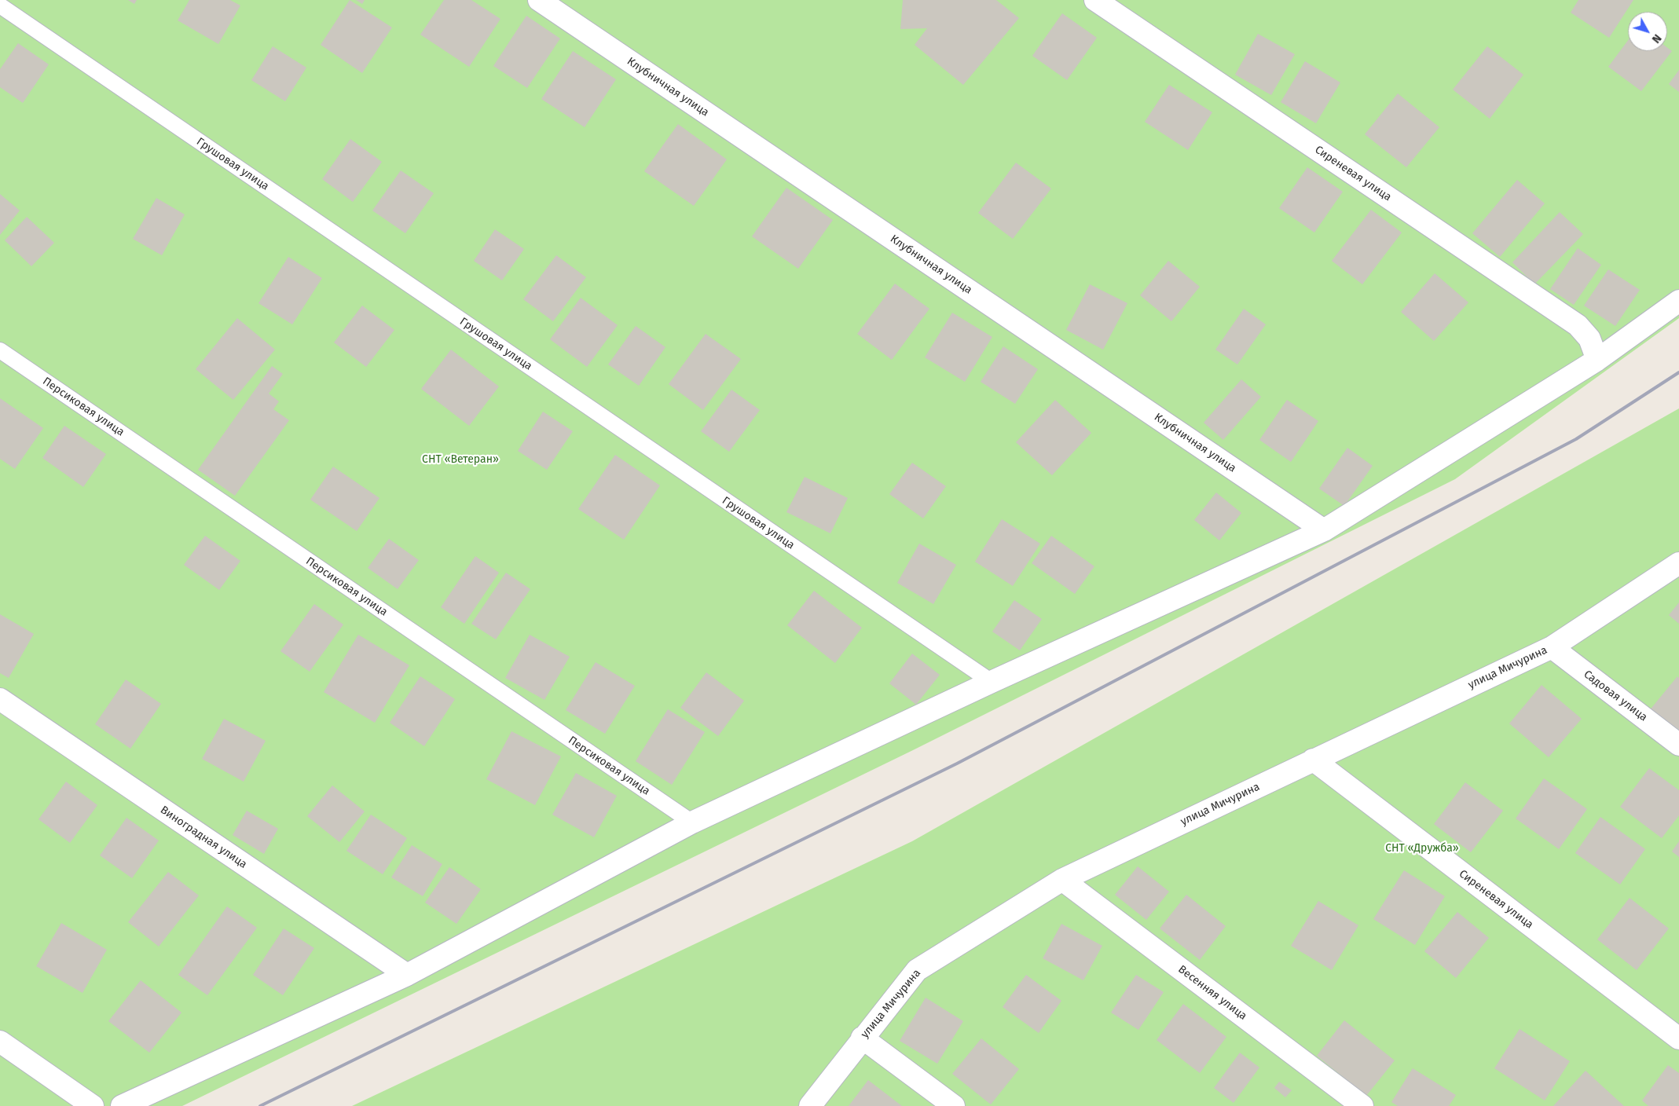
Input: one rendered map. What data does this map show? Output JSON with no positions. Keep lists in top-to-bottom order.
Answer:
{
  "streets": {
    "street": [
      "Клубничная улица",
      "Сиреневая улица",
      "улица Мичурина",
      "Садовая улица",
      "Виноградная улица",
      "Весенняя улица"
    ],
    "lane": ["Грушовая улица", "Персиковая улица"]
  },
  "crossings": [
    ["Сиреневая улица", "улица Мичурина"],
    ["улица Мичурина", "Садовая улица"],
    ["улица Мичурина", "Весенняя улица"]
  ],
  "parks": ["СНТ «Ветеран»", "СНТ «Дружба»"],
  "north": "bottom right"
}
